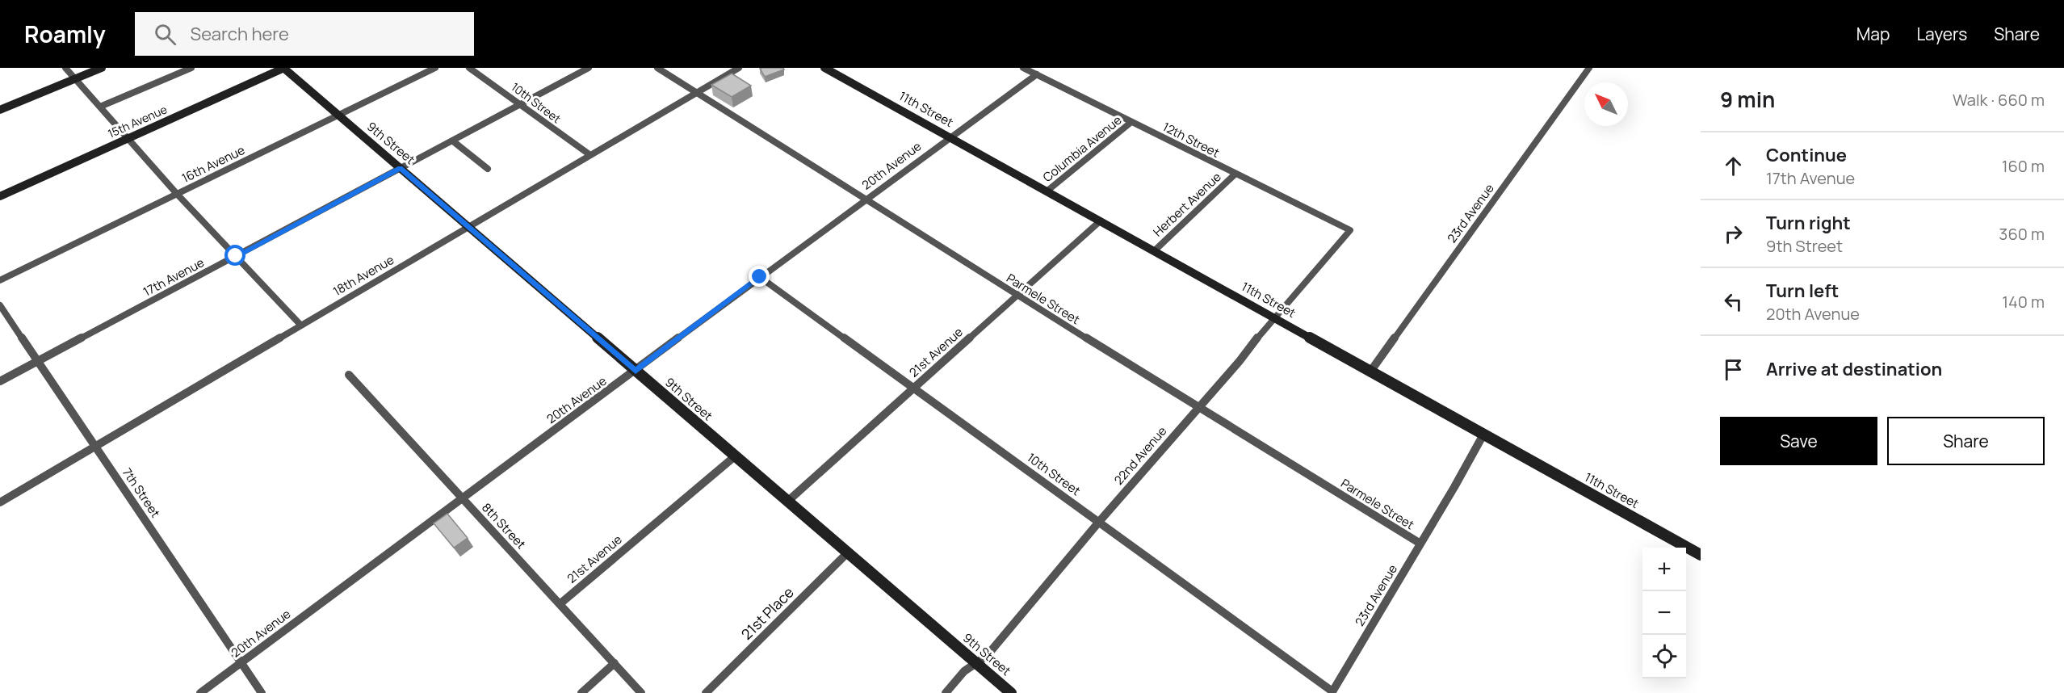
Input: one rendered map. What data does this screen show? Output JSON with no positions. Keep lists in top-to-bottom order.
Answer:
{
  "streets": {
    "main road": ["11th Street", "15th Avenue", "9th Street"],
    "street": [
      "10th Street",
      "12th Street",
      "Columbia Avenue",
      "16th Avenue",
      "20th Avenue",
      "Herbert Avenue",
      "23rd Avenue",
      "18th Avenue",
      "17th Avenue",
      "Parmele Street",
      "21st Avenue",
      "22nd Avenue",
      "7th Street",
      "8th Street",
      "21st Place"
    ]
  },
  "crossings": [
    ["10th Street", "20th Avenue"],
    ["10th Street", "23rd Avenue"],
    ["10th Street", "18th Avenue"],
    ["10th Street", "17th Avenue"],
    ["10th Street", "21st Avenue"],
    ["10th Street", "22nd Avenue"],
    ["11th Street", "Columbia Avenue"],
    ["11th Street", "20th Avenue"],
    ["11th Street", "Herbert Avenue"],
    ["11th Street", "23rd Avenue"],
    ["11th Street", "21st Avenue"],
    ["11th Street", "22nd Avenue"],
    ["15th Avenue", "9th Street"],
    ["12th Street", "Columbia Avenue"],
    ["12th Street", "20th Avenue"],
    ["12th Street", "Herbert Avenue"],
    ["12th Street", "22nd Avenue"],
    ["9th Street", "16th Avenue"],
    ["9th Street", "20th Avenue"],
    ["9th Street", "18th Avenue"],
    ["9th Street", "17th Avenue"],
    ["9th Street", "21st Avenue"],
    ["9th Street", "22nd Avenue"],
    ["9th Street", "21st Place"],
    ["20th Avenue", "Parmele Street"],
    ["20th Avenue", "7th Street"],
    ["20th Avenue", "8th Street"],
    ["23rd Avenue", "Parmele Street"],
    ["18th Avenue", "Parmele Street"],
    ["18th Avenue", "7th Street"],
    ["17th Avenue", "7th Street"],
    ["Parmele Street", "21st Avenue"],
    ["Parmele Street", "22nd Avenue"],
    ["21st Avenue", "8th Street"]
  ],
  "north": "top left",
  "page": {
    "header": "Roamly",
    "search": "Search here",
    "nav": ["Map", "Layers", "Share"],
    "heading": ["9 min", "Walk · 660 m"],
    "list": [
      ["Continue", "17th Avenue", "160 m"],
      ["Turn right", "9th Street", "360 m"],
      ["Turn left", "20th Avenue", "140 m"],
      "Arrive at destination"
    ],
    "buttons": ["Save", "Share"],
    "map_buttons": ["+", "−"]
  }
}
